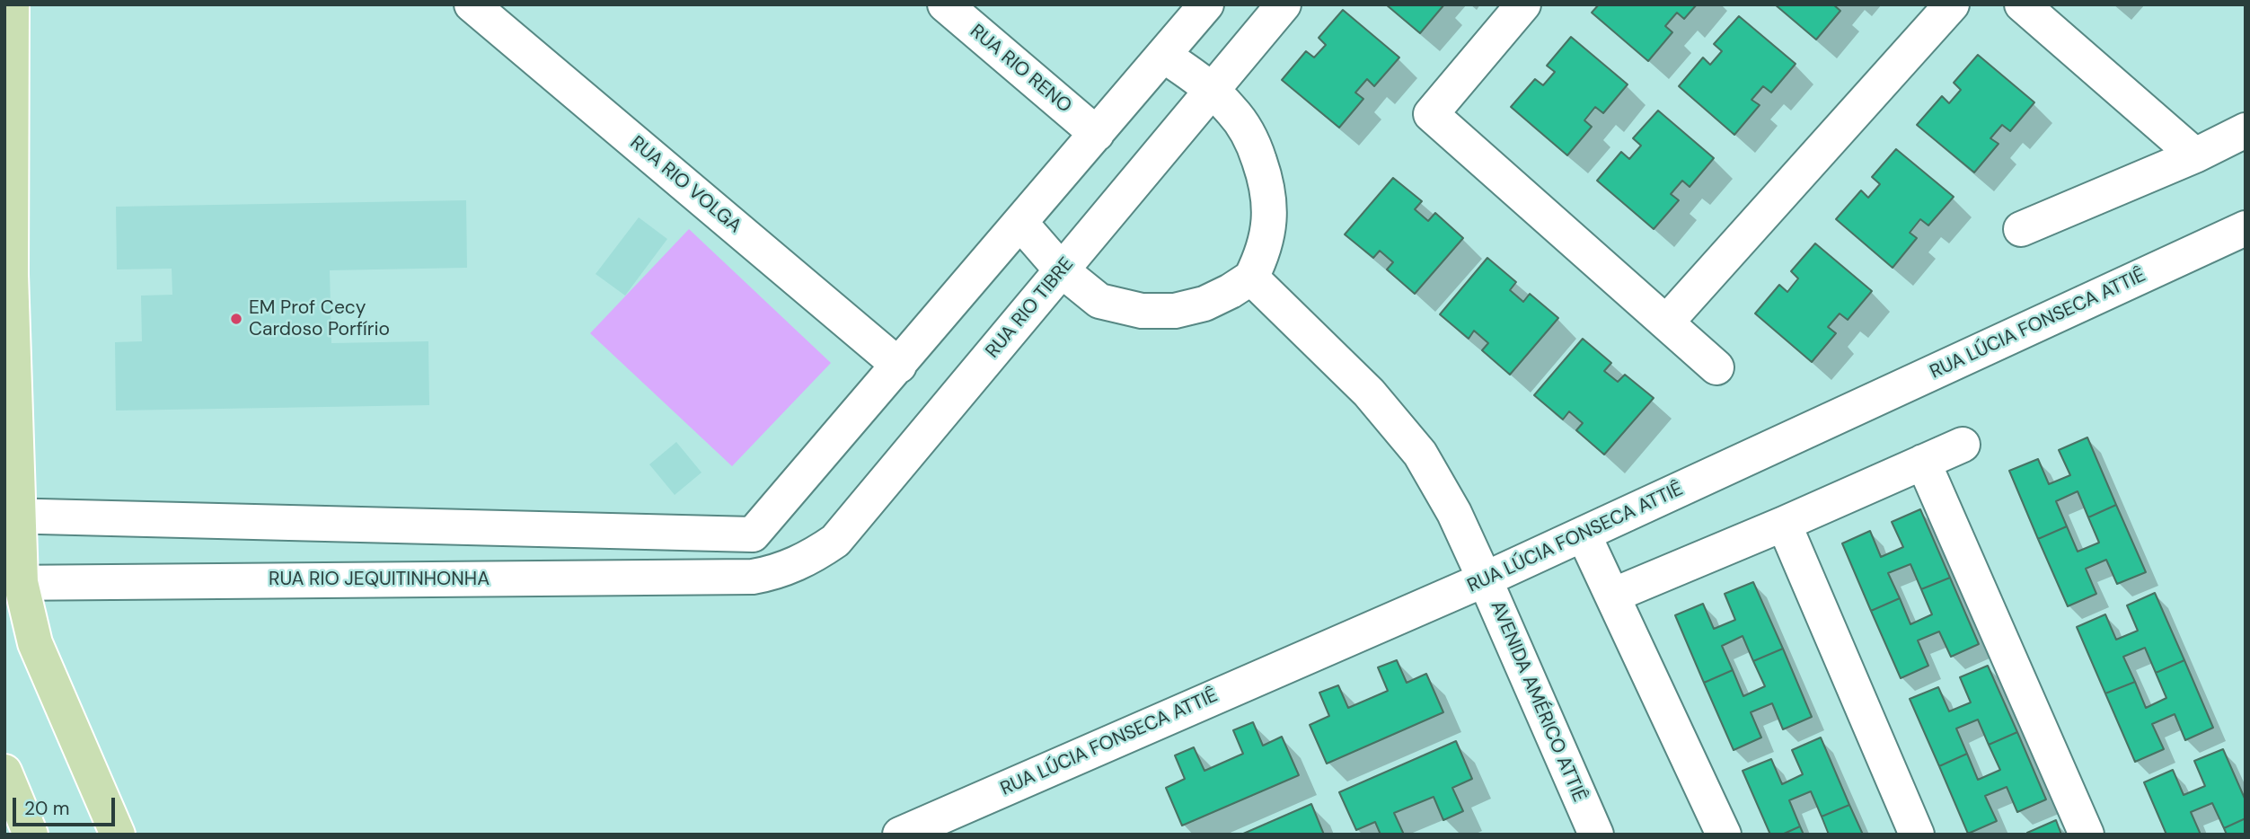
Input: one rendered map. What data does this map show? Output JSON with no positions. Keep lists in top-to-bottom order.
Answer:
{
  "streets": {
    "street": [
      "RUA RIO RENO",
      "RUA RIO VOLGA",
      "RUA RIO TIBRE",
      "RUA LÚCIA FONSECA ATTIÊ",
      "RUA RIO JEQUITINHONHA",
      "AVENIDA AMÉRICO ATTIÊ"
    ]
  },
  "crossings": [
    ["RUA RIO TIBRE", "RUA RIO JEQUITINHONHA"],
    ["RUA LÚCIA FONSECA ATTIÊ", "AVENIDA AMÉRICO ATTIÊ"]
  ],
  "places": ["EM Prof Cecy Cardoso Porfírio"],
  "scale_bar": "20 m"
}
